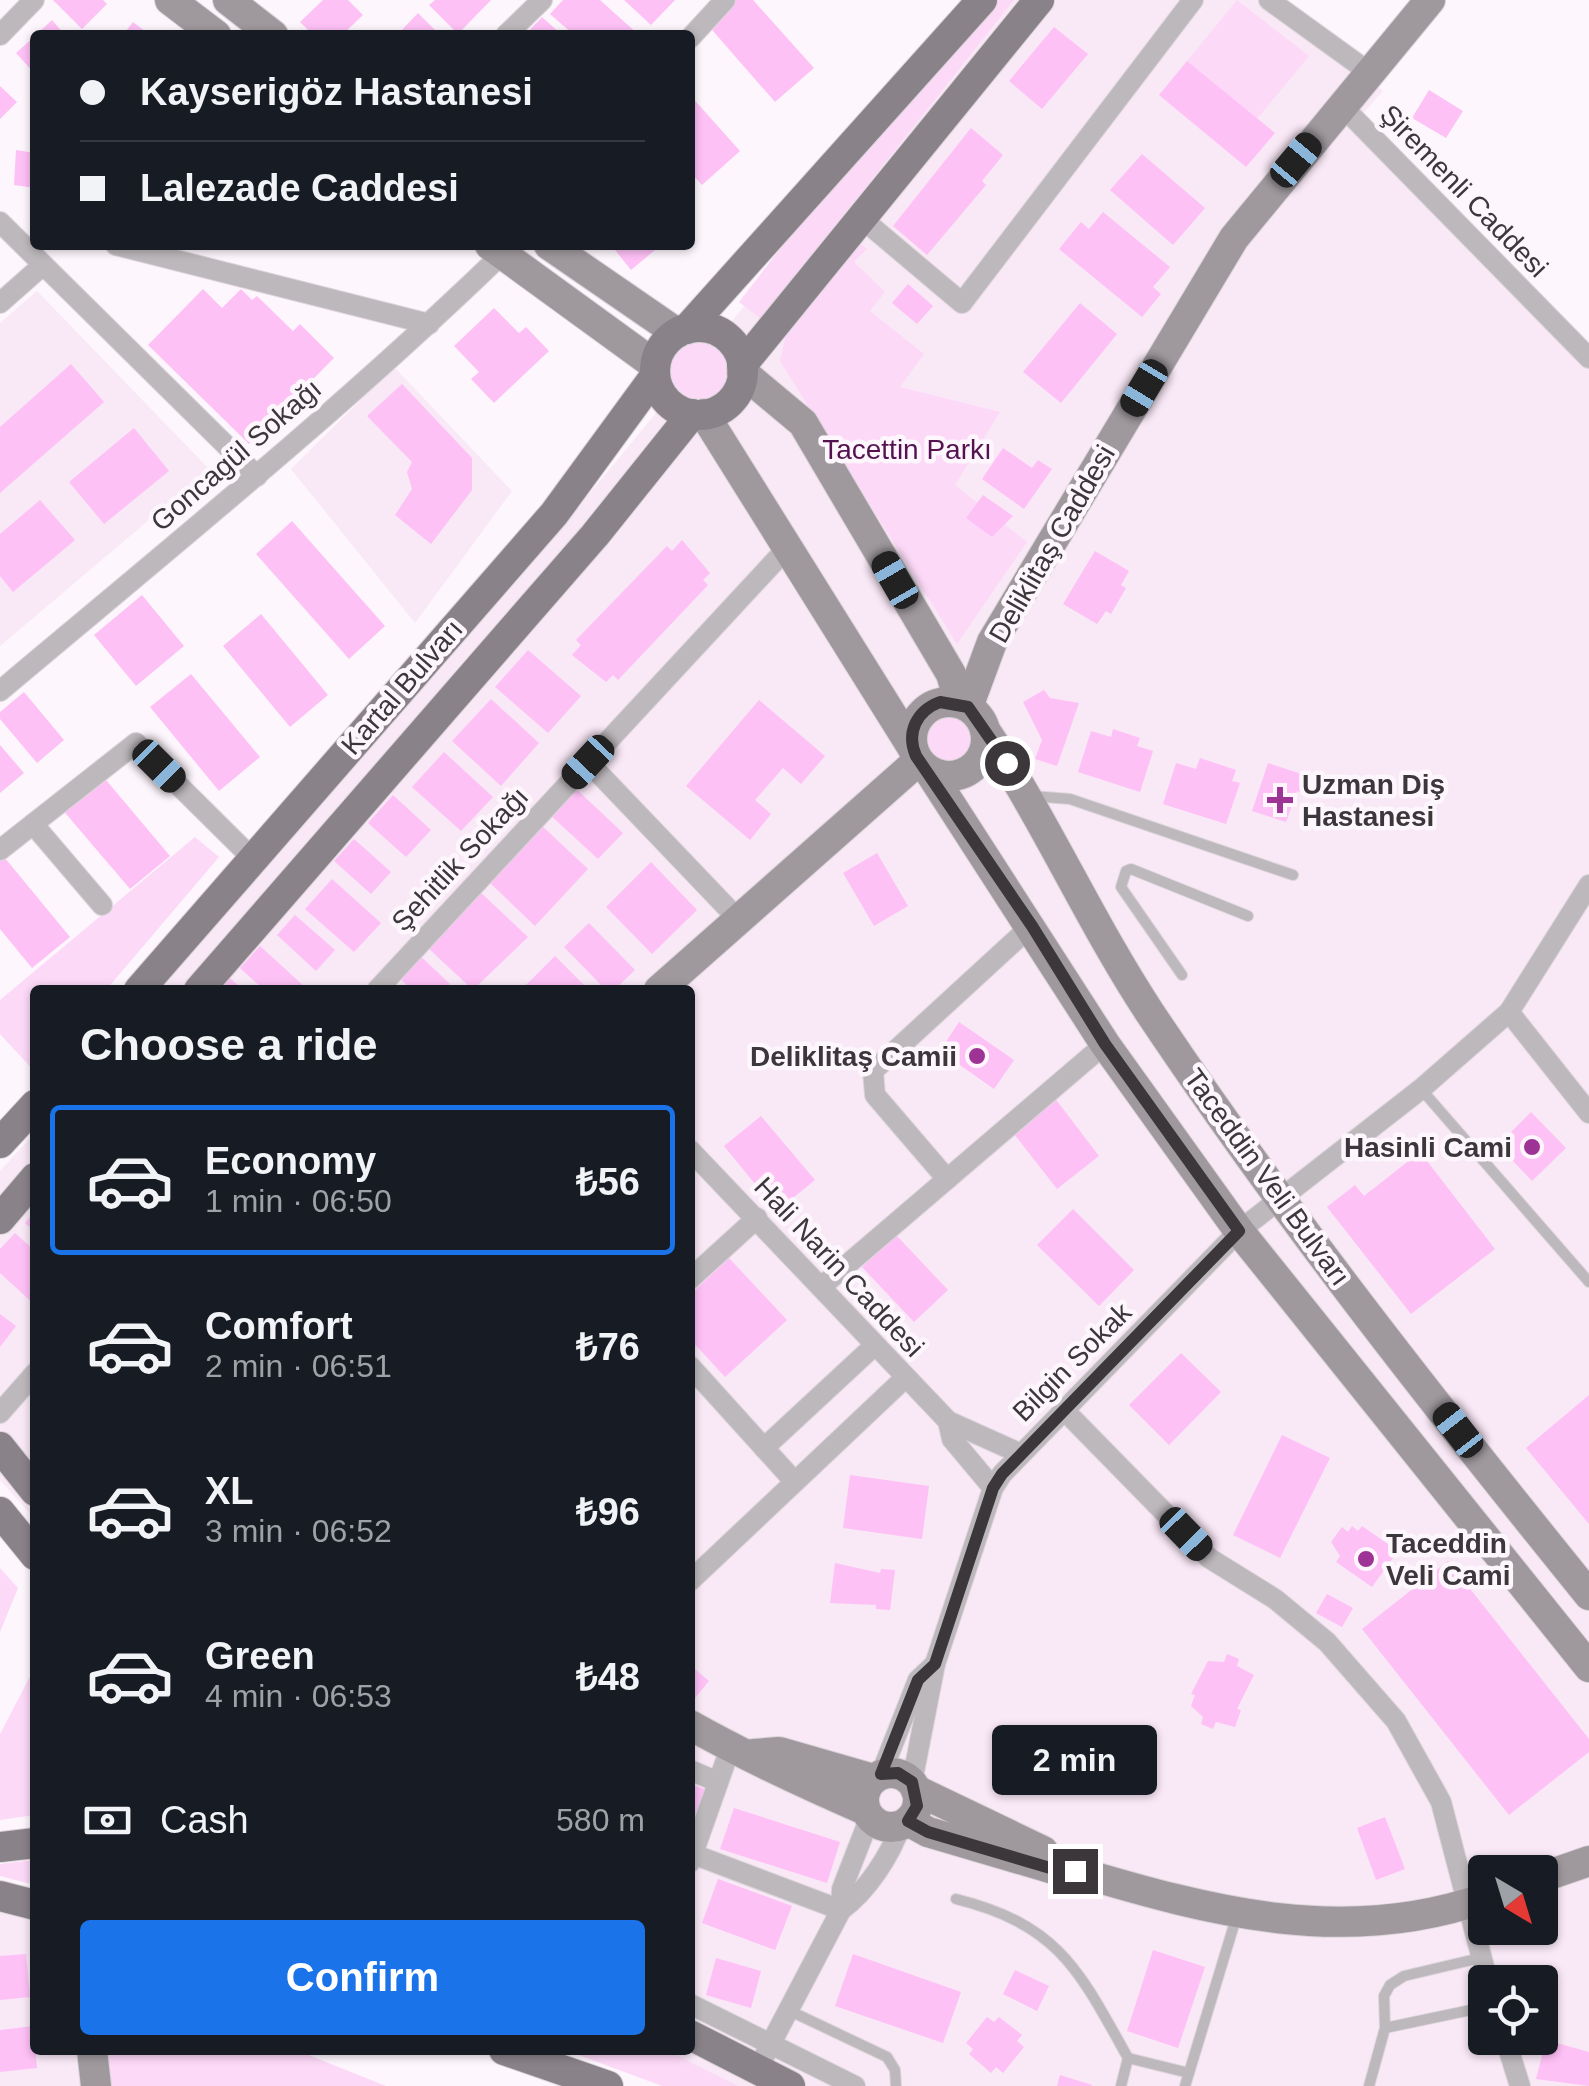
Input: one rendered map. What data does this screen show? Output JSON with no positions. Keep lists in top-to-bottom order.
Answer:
{
  "streets": {
    "main road": ["Kartal Bulvarı"],
    "street": [
      "Şiremenli Caddesi",
      "Goncagül Sokağı",
      "Deliklitaş Caddesi",
      "Şehitlik Sokağı",
      "Taceddin Veli Bulvarı",
      "Hali Narin Caddesi",
      "Bilgin Sokak"
    ]
  },
  "crossings": [
    ["Şiremenli Caddesi", "Deliklitaş Caddesi"],
    ["Deliklitaş Caddesi", "Taceddin Veli Bulvarı"],
    ["Kartal Bulvarı", "Taceddin Veli Bulvarı"],
    ["Şehitlik Sokağı", "Taceddin Veli Bulvarı"],
    ["Taceddin Veli Bulvarı", "Bilgin Sokak"],
    ["Hali Narin Caddesi", "Bilgin Sokak"]
  ],
  "parks": ["Tacettin Parkı"],
  "places": {
    "health": ["Uzman Diş Hastanesi"],
    "other": ["Deliklitaş Camii", "Hasinli Cami", "Taceddin Veli Cami"]
  },
  "north": "bottom right",
  "page": {
    "banner": ["Kayserigöz Hastanesi", "Lalezade Caddesi"],
    "heading": "Choose a ride",
    "list": [
      {
        "name": "Economy",
        "note": "1 min · 06:50",
        "value": "₺56"
      },
      {
        "name": "Comfort",
        "note": "2 min · 06:51",
        "value": "₺76"
      },
      {
        "name": "XL",
        "note": "3 min · 06:52",
        "value": "₺96"
      },
      {
        "name": "Green",
        "note": "4 min · 06:53",
        "value": "₺48"
      }
    ],
    "bubble": "2 min",
    "pay": ["Cash", "580 m"],
    "buttons": "Confirm"
  }
}
